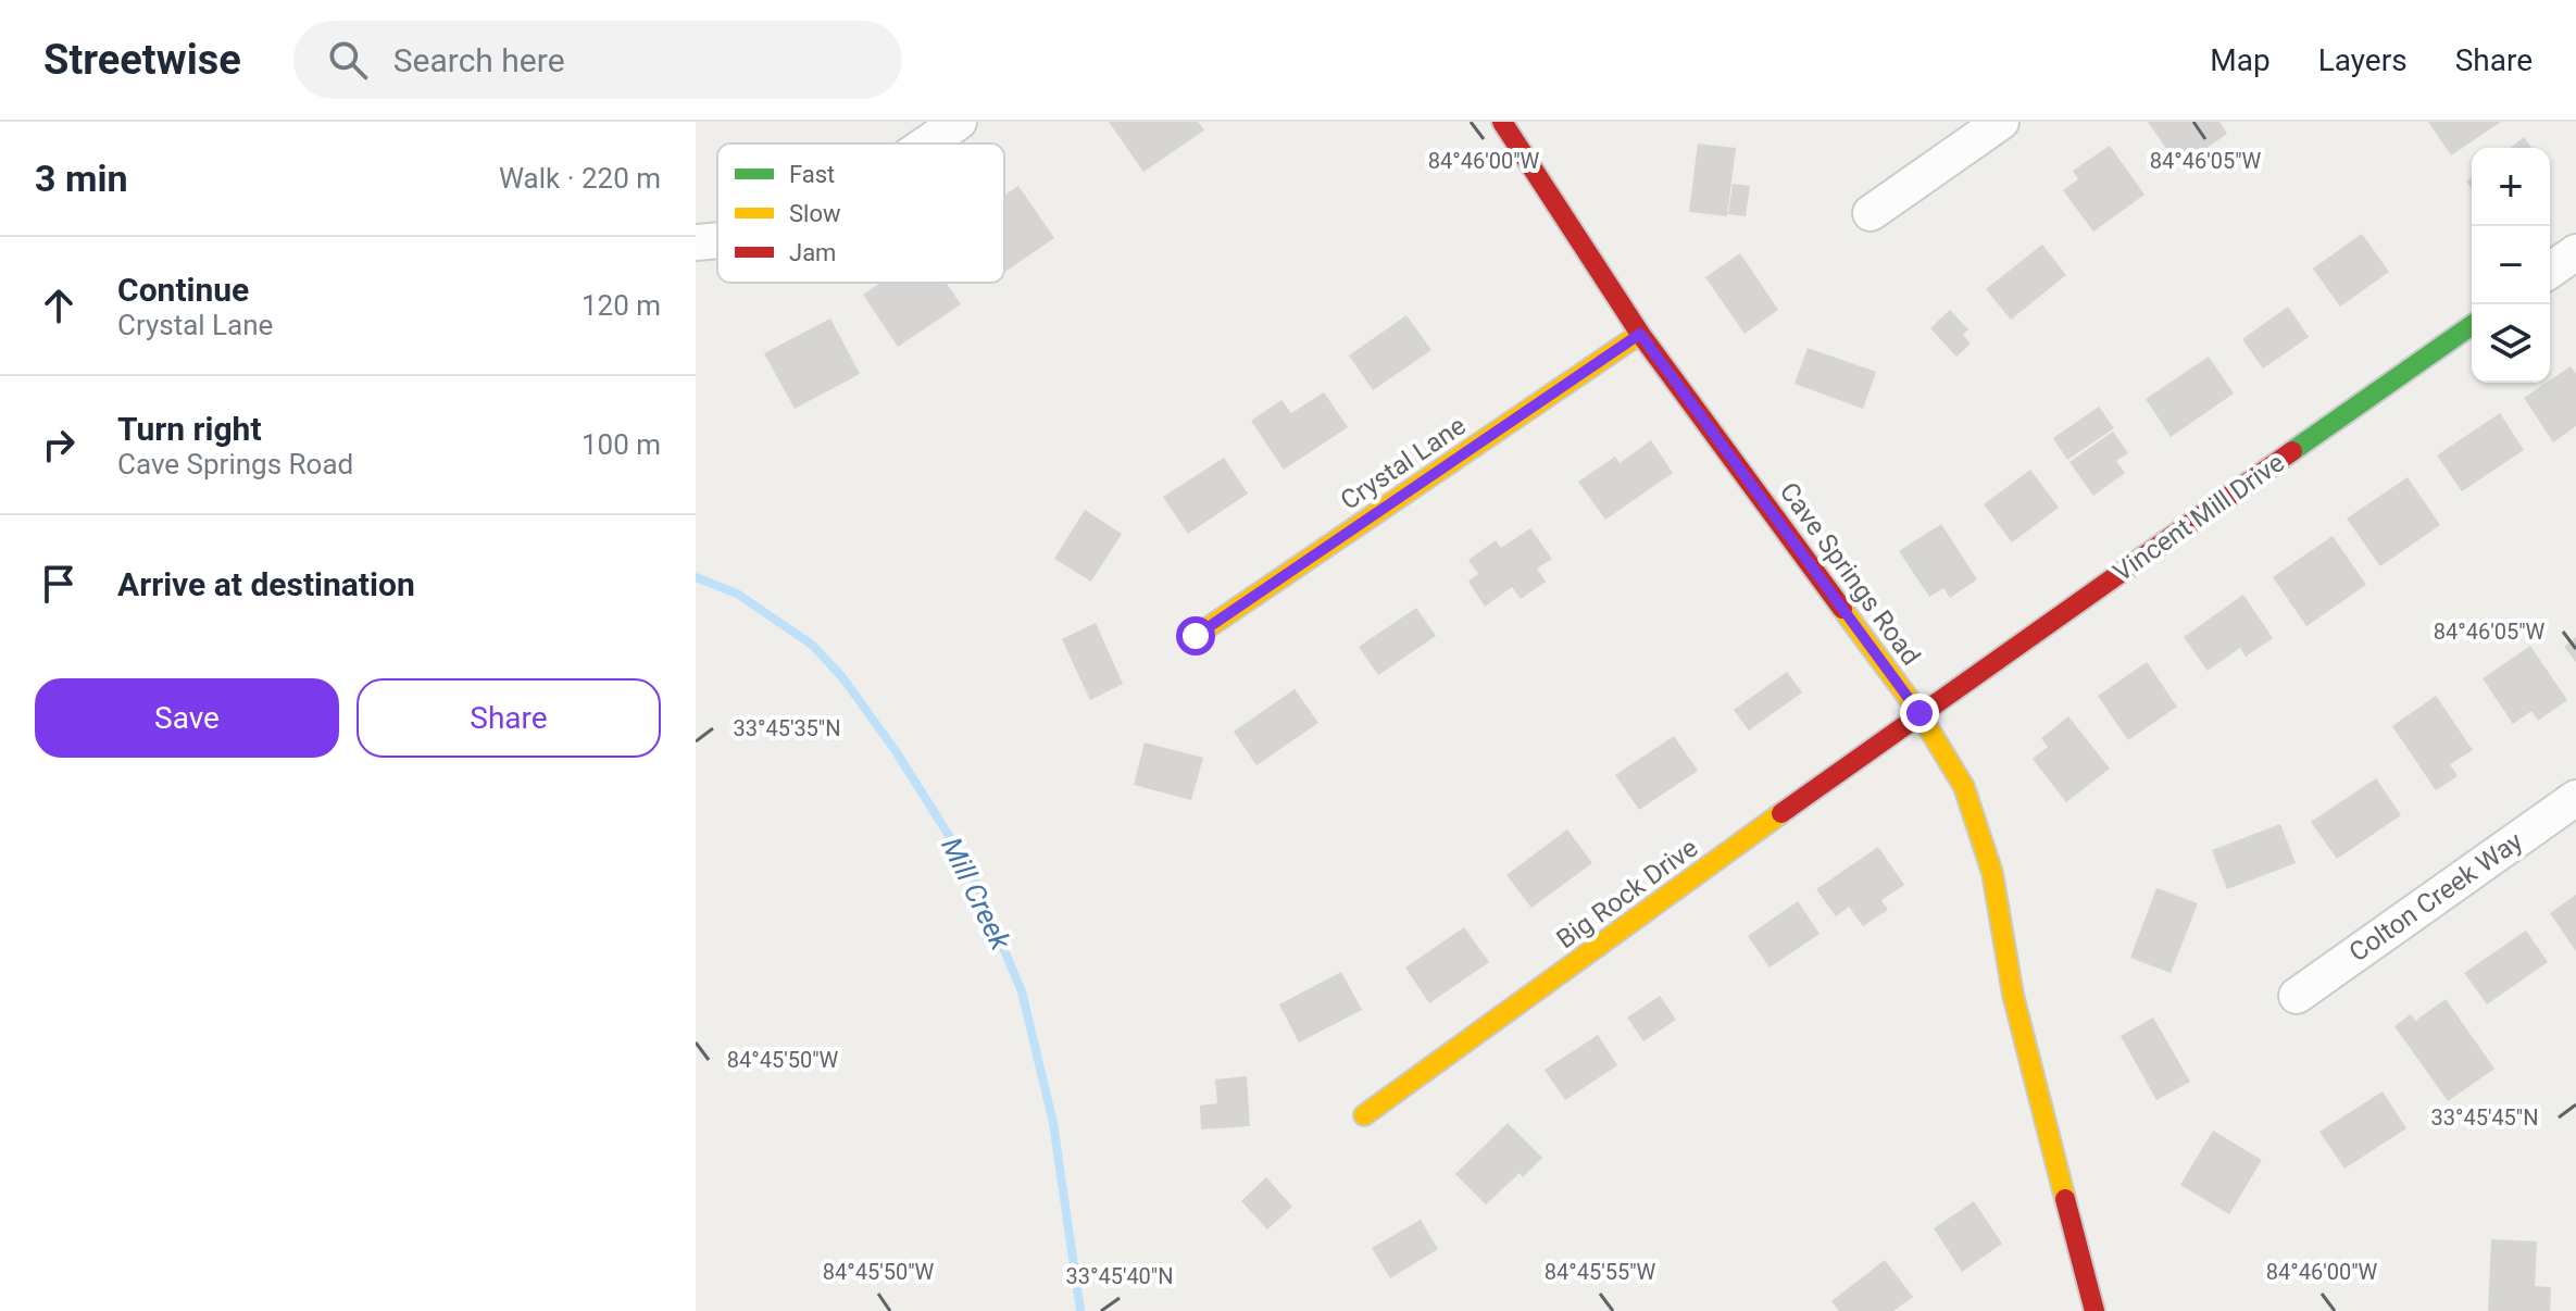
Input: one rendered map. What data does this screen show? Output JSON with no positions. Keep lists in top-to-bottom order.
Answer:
{
  "streets": {
    "street": [
      "Crystal Lane",
      "Vincent Mill Drive",
      "Cave Springs Road",
      "Big Rock Drive",
      "Colton Creek Way"
    ]
  },
  "crossings": [
    ["Crystal Lane", "Cave Springs Road"],
    ["Vincent Mill Drive", "Cave Springs Road"],
    ["Vincent Mill Drive", "Big Rock Drive"],
    ["Cave Springs Road", "Big Rock Drive"]
  ],
  "water": ["Mill Creek"],
  "legend": ["Fast", "Slow", "Jam"],
  "page": {
    "header": "Streetwise",
    "search": "Search here",
    "nav": ["Map", "Layers", "Share"],
    "heading": ["3 min", "Walk · 220 m"],
    "map_buttons": ["+", "−"],
    "list": [
      ["Continue", "Crystal Lane", "120 m"],
      ["Turn right", "Cave Springs Road", "100 m"],
      "Arrive at destination"
    ],
    "buttons": ["Save", "Share"]
  },
  "coordinates": [
    "84°46'00\"W",
    "84°46'05\"W",
    "33°45'35\"N",
    "84°45'50\"W",
    "33°45'45\"N",
    "84°45'55\"W",
    "33°45'40\"N"
  ]
}
